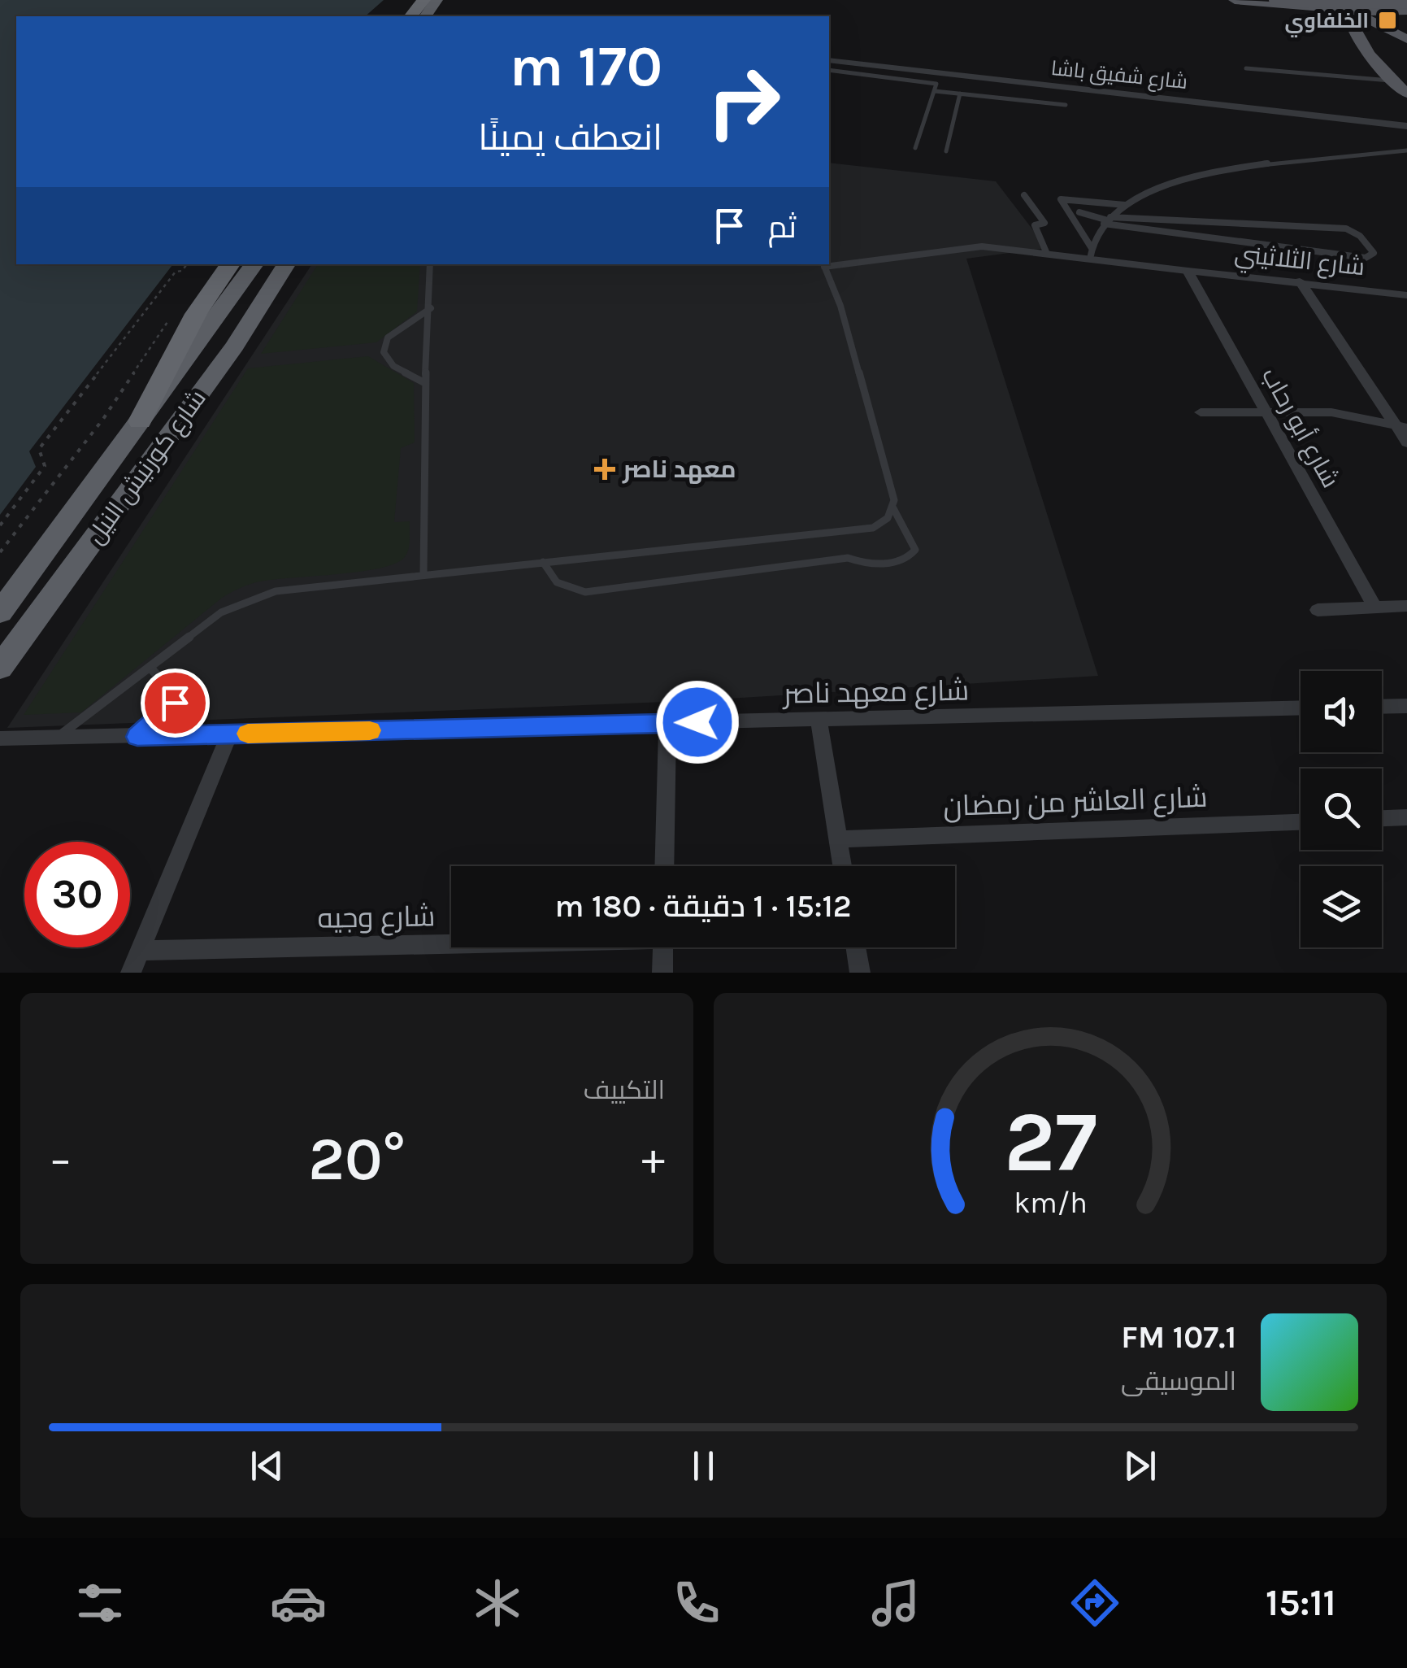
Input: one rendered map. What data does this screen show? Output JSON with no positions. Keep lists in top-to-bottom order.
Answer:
{
  "streets": {
    "highway": ["شارع كورنيش النيل"],
    "street": [
      "شارع شفيق باشا",
      "شارع الثلاثيني",
      "شارع أبو رحاب",
      "شارع معهد ناصر",
      "شارع العاشر من رمضان",
      "شارع وجيه"
    ]
  },
  "crossings": [
    ["شارع الثلاثيني", "شارع أبو رحاب"]
  ],
  "places": {
    "transit": ["الخلفاوي"],
    "health": ["معهد ناصر"]
  },
  "page": {
    "turn": ["170 m", "انعطف يمينًا"],
    "then": "ثم",
    "limit": "30",
    "trip": "15:12 · 1 دقيقة · 180 m",
    "tile": "التكييف",
    "heat": ["−", "20°", "+"],
    "song": ["107.1 FM", "الموسيقى"],
    "tabs": "15:11",
    "gauge": ["27", "km/h"]
  }
}
